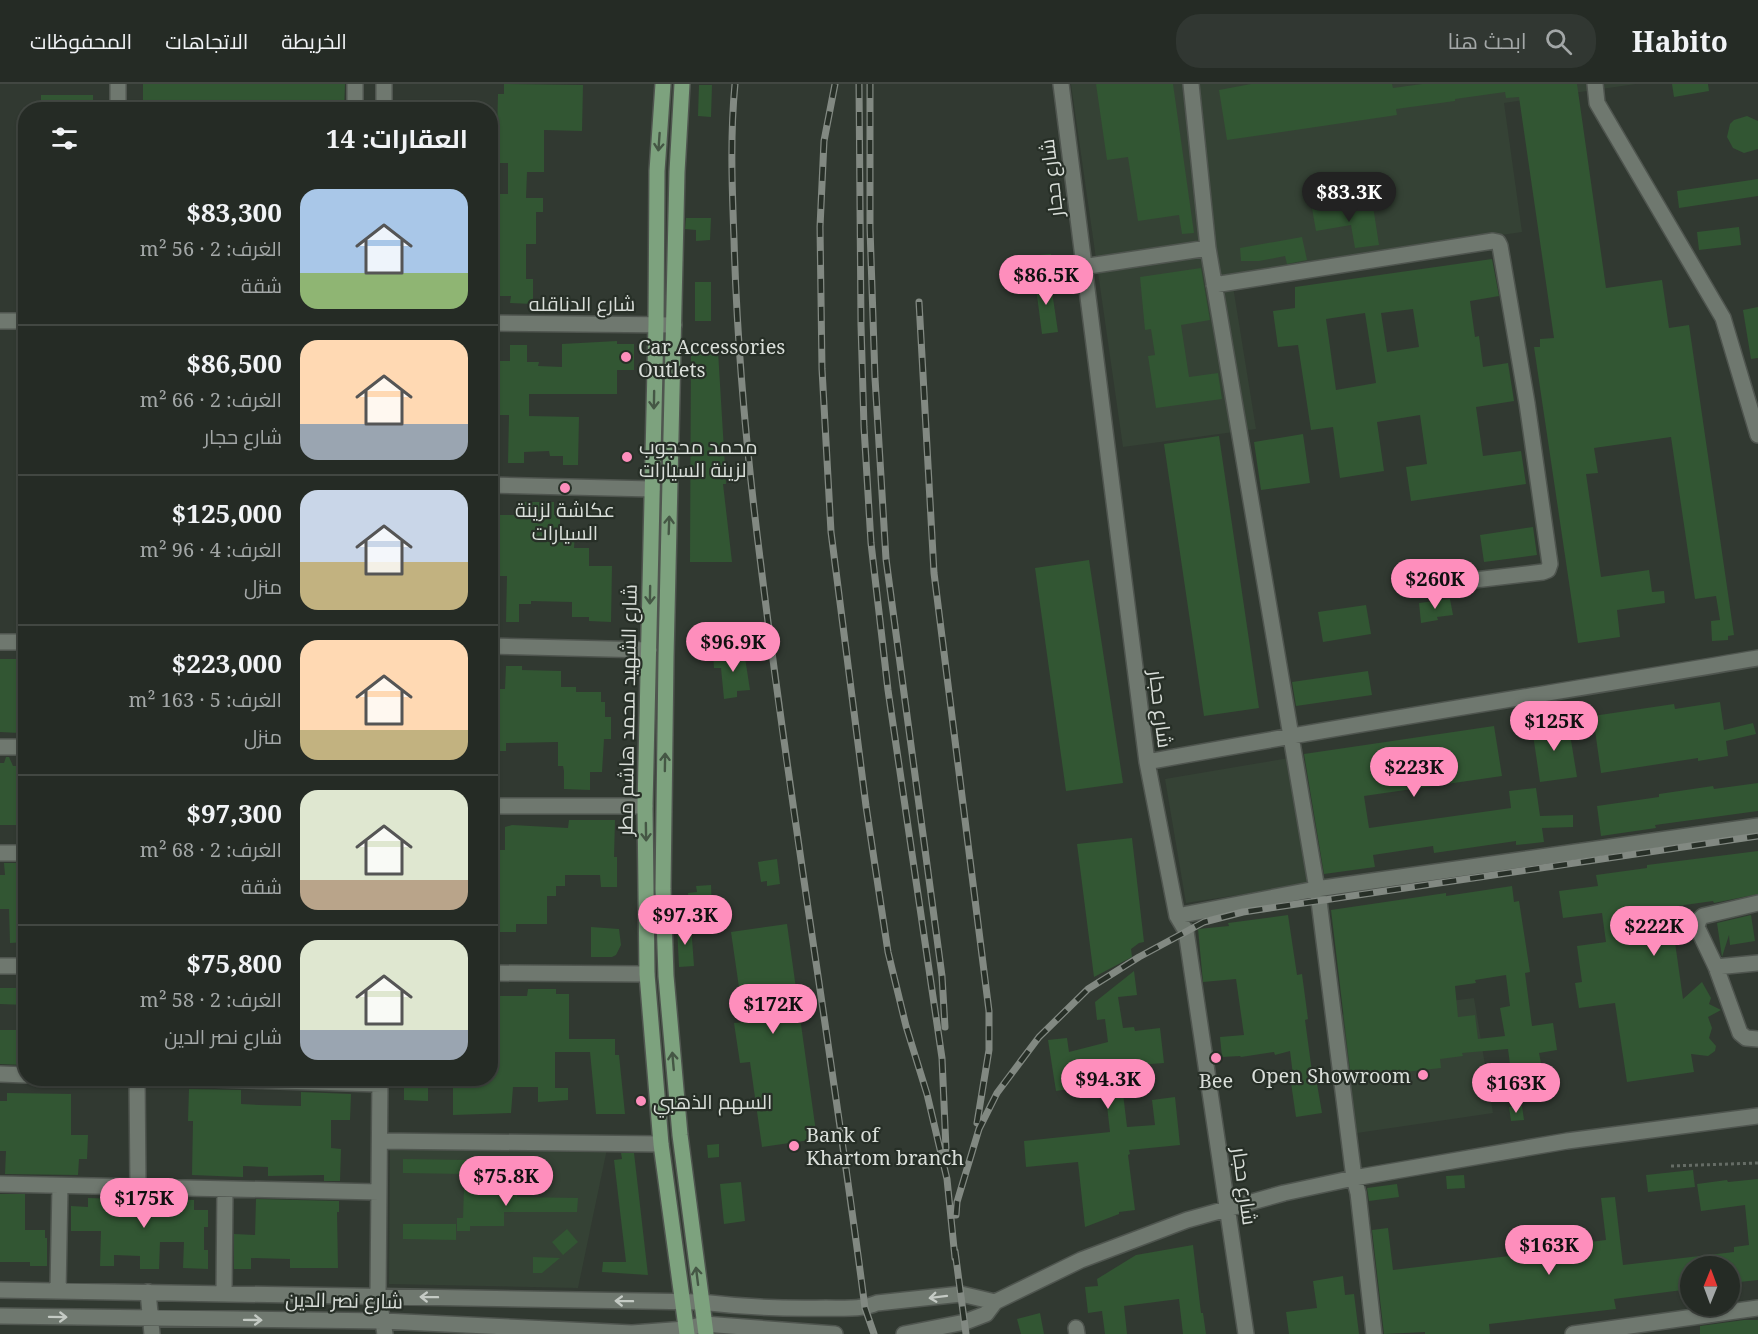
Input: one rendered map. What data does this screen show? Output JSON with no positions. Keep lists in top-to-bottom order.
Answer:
{
  "streets": {
    "main road": ["شارع الشهيد محمد هاشم مطر"],
    "street": ["شارع حجار", "شارع الدناقله", "شارع نصر الدين"]
  },
  "crossings": [
    ["شارع الدناقله", "شارع الشهيد محمد هاشم مطر"],
    ["شارع الشهيد محمد هاشم مطر", "شارع نصر الدين"]
  ],
  "places": [
    "Car Accessories Outlets",
    "محمد محجوب لزينة السيارات",
    "عكاشة لزينة السيارات",
    "Bee",
    "Open Showroom",
    "السهم الذهبي",
    "Bank of Khartom branch"
  ],
  "north": "top",
  "page": {
    "header": "Habito",
    "search": "ابحث هنا",
    "nav": ["الخريطة", "الاتجاهات", "المحفوظات"],
    "heading": "العقارات: 14",
    "price": [
      "$83.3K",
      "$86.5K",
      "$260K",
      "$96.9K",
      "$125K",
      "$223K",
      "$97.3K",
      "$222K",
      "$172K",
      "$94.3K",
      "$163K",
      "$75.8K",
      "$175K",
      "$163K"
    ],
    "list": [
      {
        "name": "$83,300",
        "note": "الغرف: 2 · 56 m² · شقة"
      },
      {
        "name": "$86,500",
        "note": "الغرف: 2 · 66 m² · شارع حجار"
      },
      {
        "name": "$125,000",
        "note": "الغرف: 4 · 96 m² · منزل"
      },
      {
        "name": "$223,000",
        "note": "الغرف: 5 · 163 m² · منزل"
      },
      {
        "name": "$97,300",
        "note": "الغرف: 2 · 68 m² · شقة"
      },
      {
        "name": "$75,800",
        "note": "الغرف: 2 · 58 m² · شارع نصر الدين"
      }
    ]
  }
}
